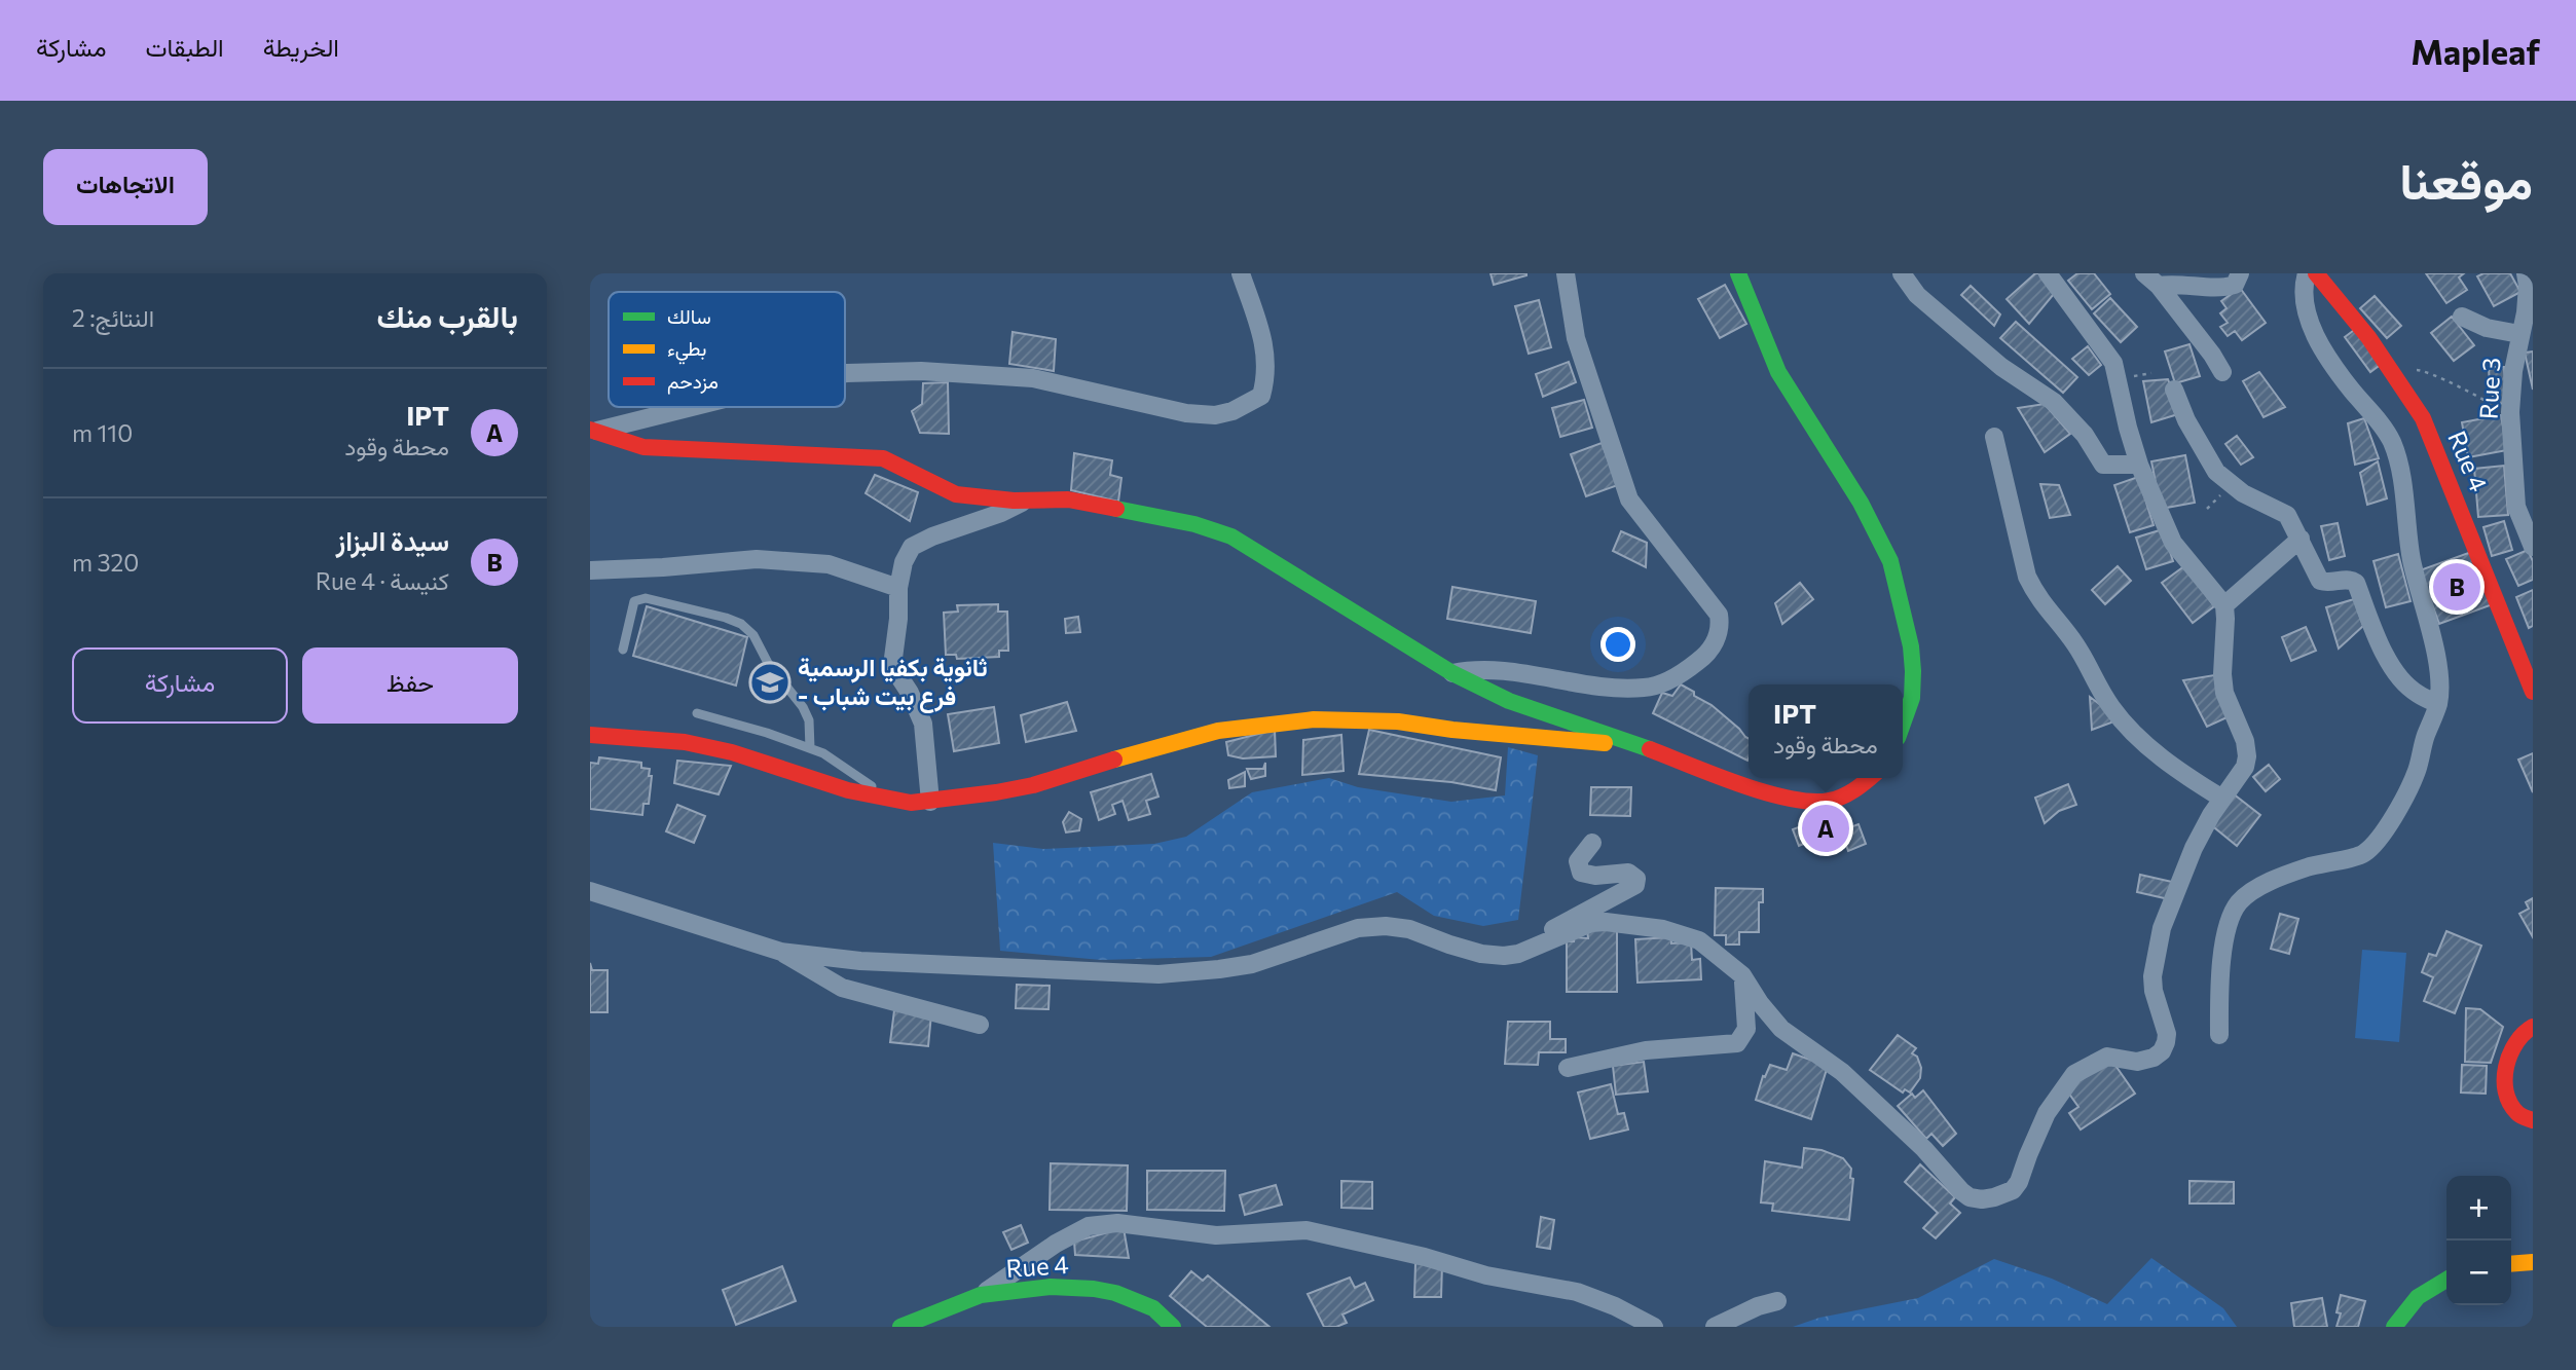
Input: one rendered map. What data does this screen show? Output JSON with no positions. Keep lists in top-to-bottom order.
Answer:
{
  "streets": {
    "street": ["Rue 3", "Rue 4"]
  },
  "places": {
    "school or university": ["ثانوية بكفيا الرسمية - فرع بيت شباب"]
  },
  "legend": ["سالك", "بطيء", "مزدحم"],
  "page": {
    "header": "Mapleaf",
    "nav": ["الخريطة", "الطبقات", "مشاركة"],
    "title": "موقعنا",
    "buttons": [
      "الاتجاهات",
      ["حفظ", "مشاركة"]
    ],
    "heading": ["بالقرب منك", "النتائج: 2"],
    "list": [
      {
        "mark": "A",
        "name": "IPT",
        "note": "محطة وقود",
        "value": "110 m"
      },
      {
        "mark": "B",
        "name": "سيدة البزاز",
        "note": "كنيسة · Rue 4",
        "value": "320 m"
      }
    ],
    "pins": ["B", "A"],
    "popup": ["IPT", "محطة وقود"],
    "map_buttons": ["+", "−"]
  }
}
